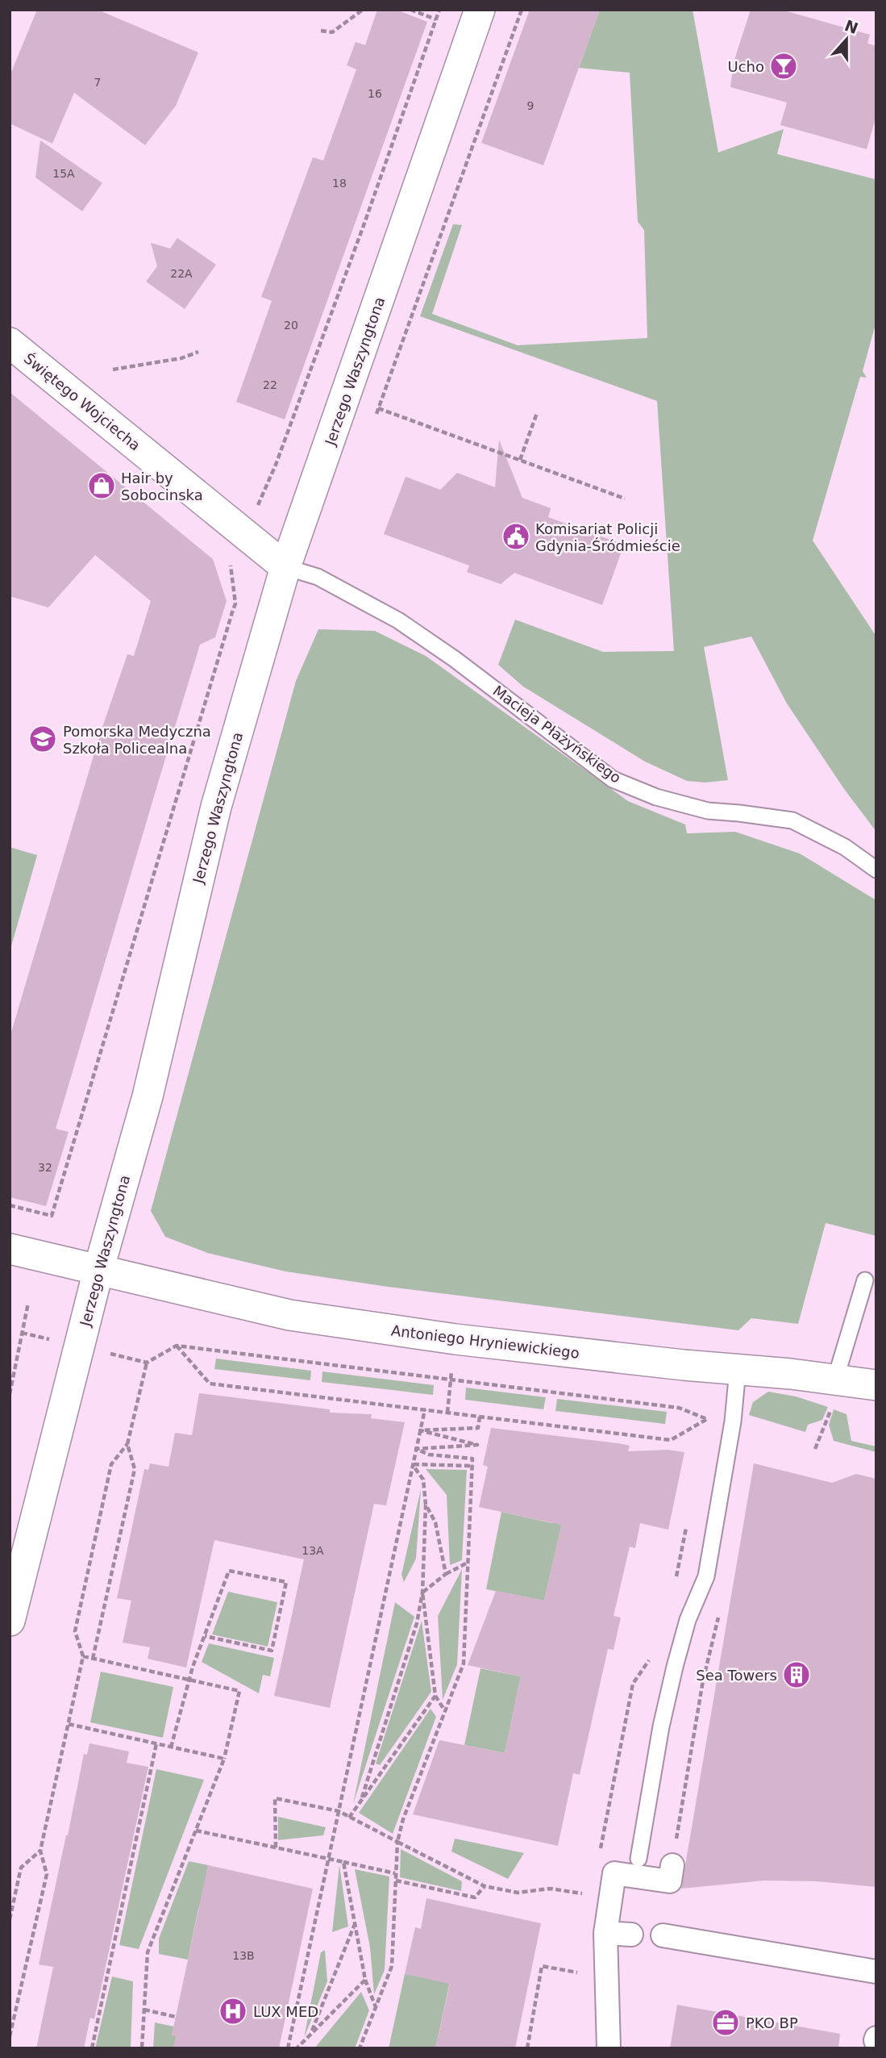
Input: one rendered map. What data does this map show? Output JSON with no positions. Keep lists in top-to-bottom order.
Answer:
{
  "streets": {
    "street": ["Jerzego Waszyngtona", "Świętego Wojciecha", "Antoniego Hryniewickiego"],
    "lane": ["Macieja Płażyńskiego"]
  },
  "crossings": [
    ["Jerzego Waszyngtona", "Świętego Wojciecha"],
    ["Jerzego Waszyngtona", "Macieja Płażyńskiego"],
    ["Jerzego Waszyngtona", "Antoniego Hryniewickiego"],
    ["Świętego Wojciecha", "Macieja Płażyńskiego"]
  ],
  "places": {
    "bar": ["Ucho"],
    "shop": ["Hair by Sobocinska"],
    "public building": ["Komisariat Policji Gdynia-Śródmieście"],
    "school or university": ["Pomorska Medyczna Szkoła Policealna"],
    "building": ["Sea Towers"],
    "hospital": ["LUX MED"],
    "office": ["PKO BP"]
  },
  "house_numbers": [
    "7",
    "16",
    "9",
    "15A",
    "18",
    "22A",
    "20",
    "22",
    "32",
    "13A",
    "13B"
  ],
  "north": "top"
}
